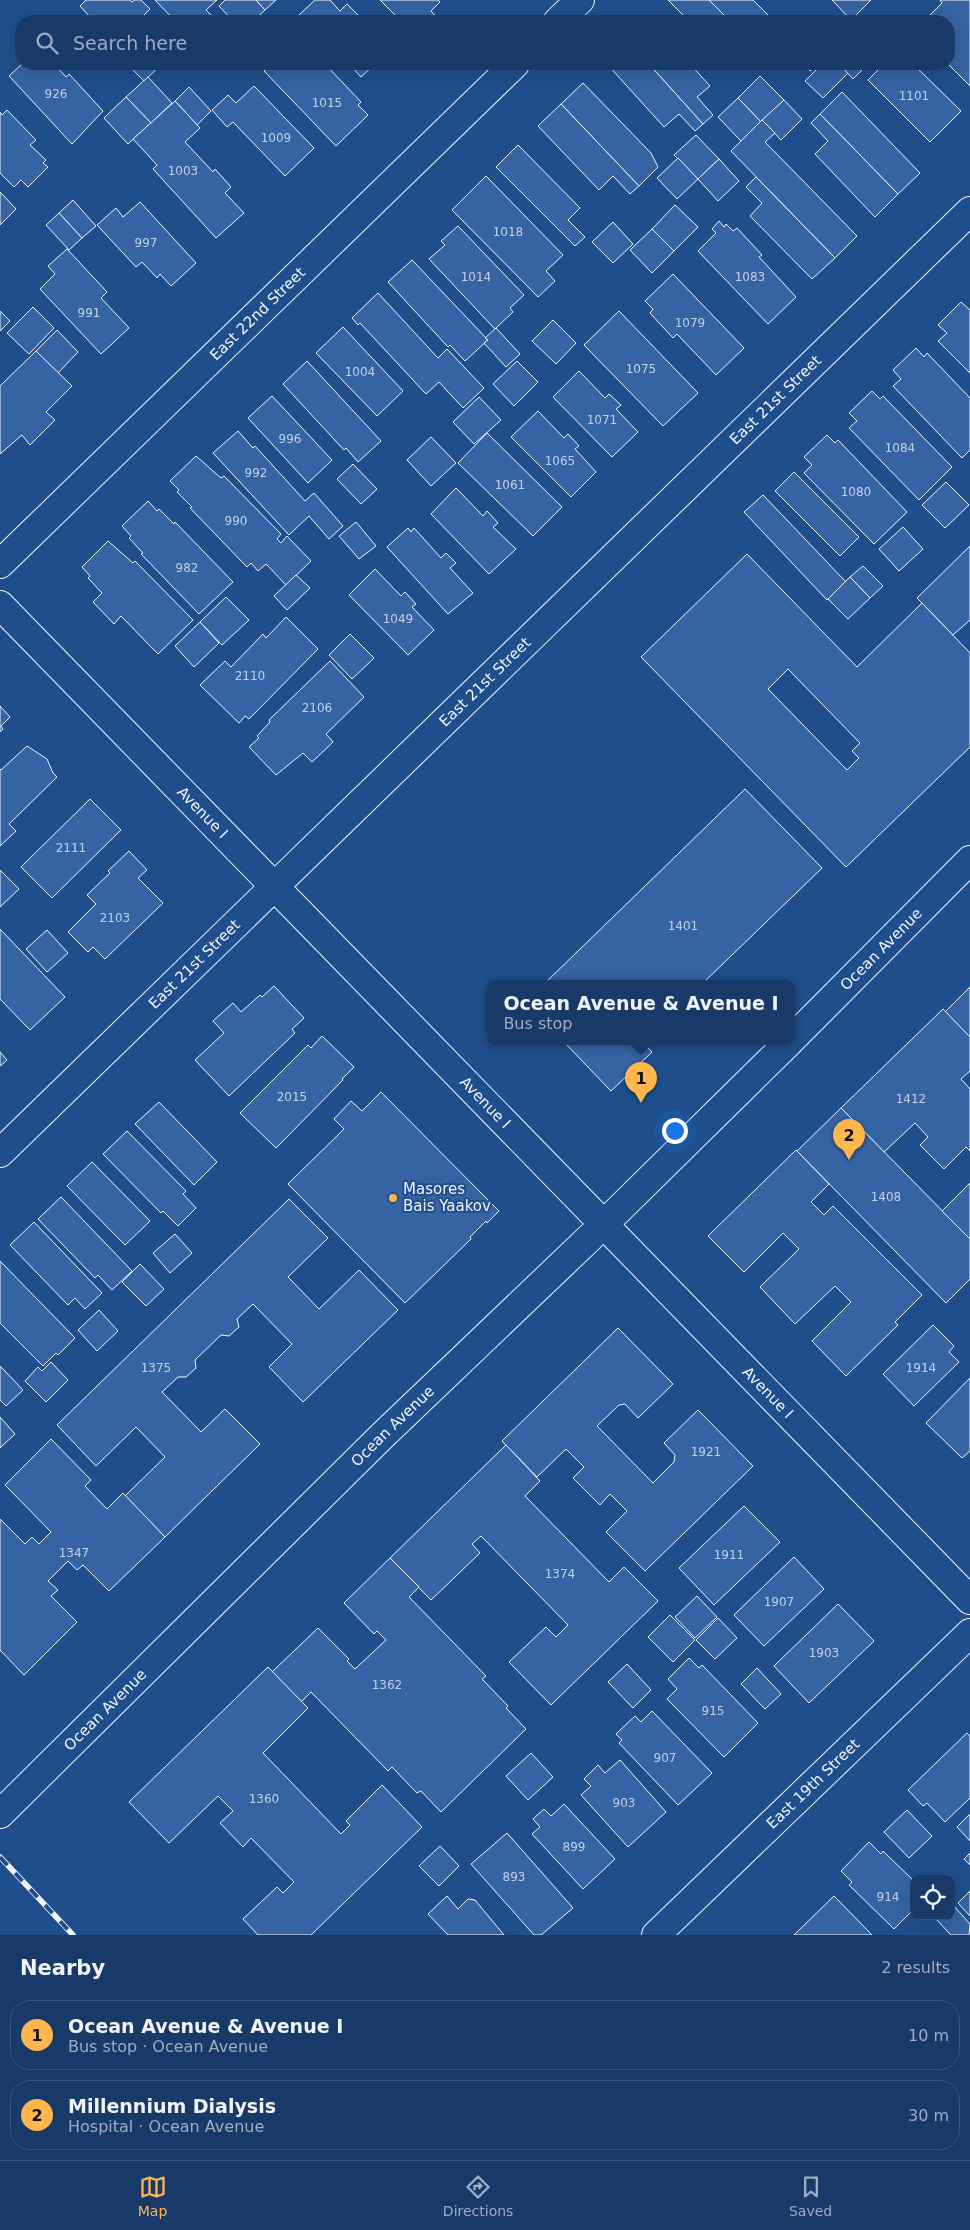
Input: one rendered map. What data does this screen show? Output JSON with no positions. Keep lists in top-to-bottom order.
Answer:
{
  "streets": {
    "street": [
      "East 22nd Street",
      "East 21st Street",
      "Avenue I",
      "Ocean Avenue",
      "East 19th Street"
    ]
  },
  "crossings": [
    ["East 21st Street", "Avenue I"],
    ["Avenue I", "Ocean Avenue"]
  ],
  "places": ["Masores Bais Yaakov"],
  "house_numbers": [
    "926",
    "1101",
    "1015",
    "1009",
    "1003",
    "1018",
    "997",
    "1014",
    "1083",
    "991",
    "1079",
    "1075",
    "1004",
    "1071",
    "996",
    "1084",
    "1065",
    "992",
    "1061",
    "1080",
    "990",
    "982",
    "1049",
    "2110",
    "2106",
    "2111",
    "2103",
    "1401",
    "2015",
    "1412",
    "1408",
    "1375",
    "1914",
    "1921",
    "1347",
    "1911",
    "1374",
    "1907",
    "1903",
    "1362",
    "915",
    "907",
    "1360",
    "903",
    "899",
    "893",
    "914"
  ],
  "page": {
    "search": "Search here",
    "popup": ["Ocean Avenue & Avenue I", "Bus stop"],
    "pins": ["1", "2"],
    "heading": ["Nearby", "2 results"],
    "list": [
      {
        "mark": "1",
        "name": "Ocean Avenue & Avenue I",
        "note": "Bus stop · Ocean Avenue",
        "value": "10 m"
      },
      {
        "mark": "2",
        "name": "Millennium Dialysis",
        "note": "Hospital · Ocean Avenue",
        "value": "30 m"
      }
    ],
    "nav": ["Map", "Directions", "Saved"]
  }
}
